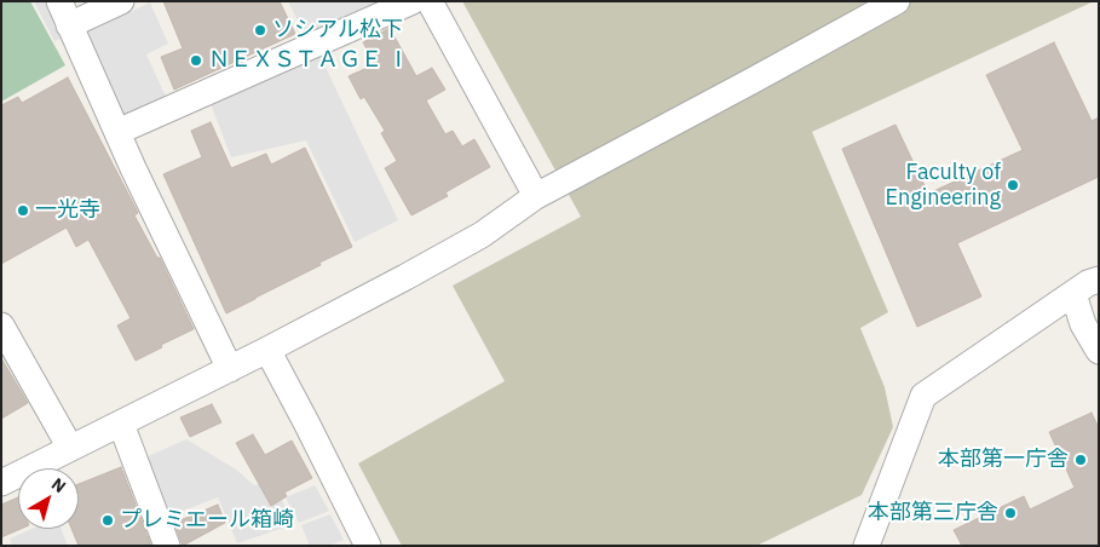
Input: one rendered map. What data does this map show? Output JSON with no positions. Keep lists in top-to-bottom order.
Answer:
{
  "places": [
    "ソシアル松下",
    "ＮＥＸＳＴＡＧＥ Ⅰ",
    "Faculty of Engineering",
    "一光寺",
    "本部第一庁舎",
    "本部第三庁舎",
    "プレミエール箱崎"
  ],
  "north": "top right"
}
